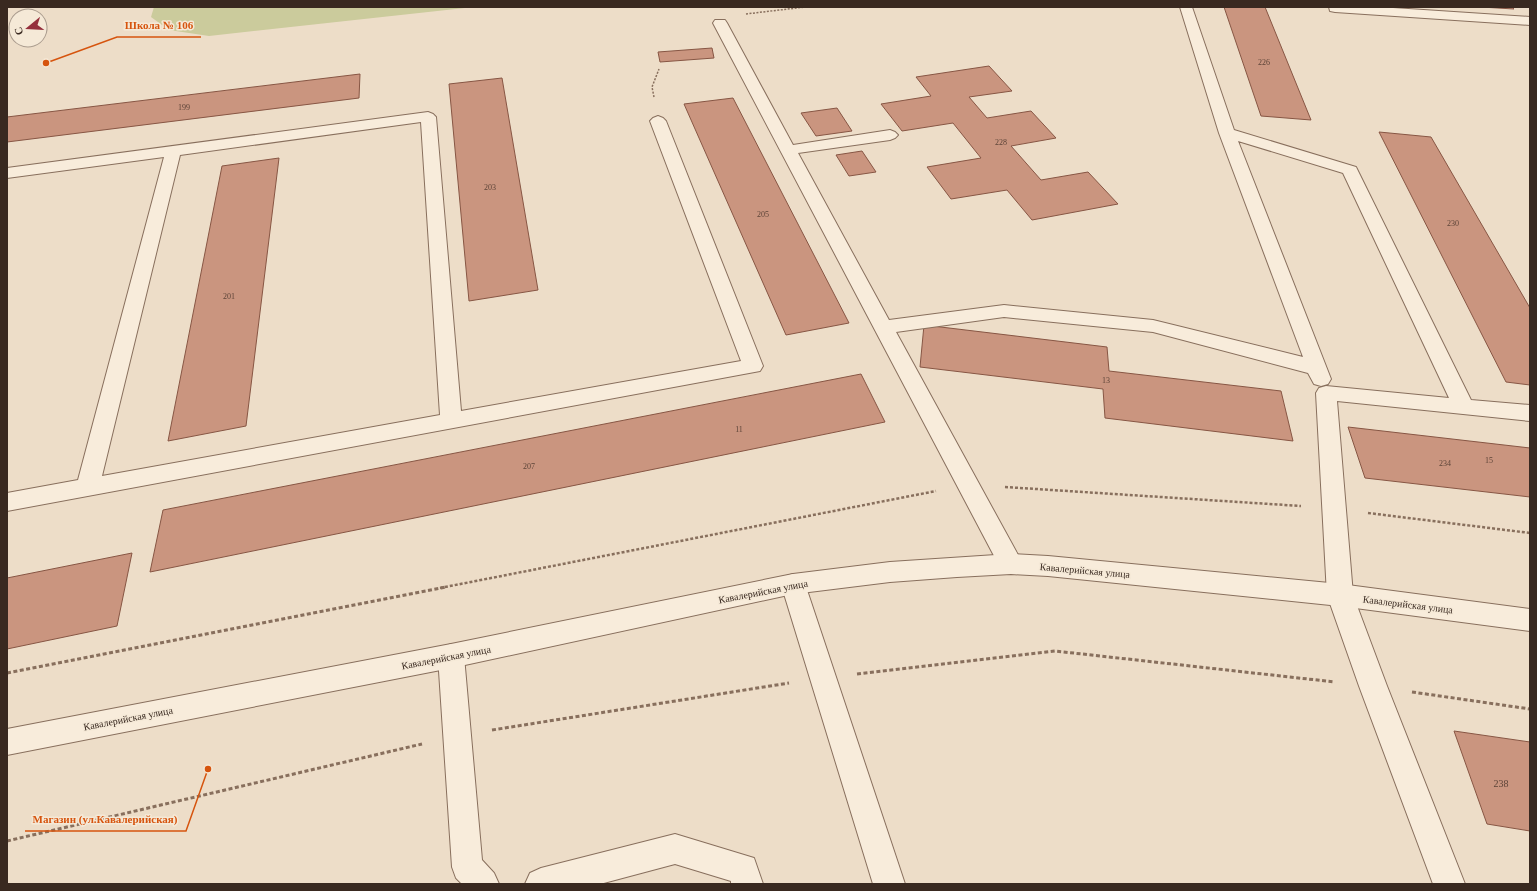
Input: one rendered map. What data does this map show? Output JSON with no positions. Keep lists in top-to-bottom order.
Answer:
{
  "streets": {
    "street": ["Кавалерийская улица"]
  },
  "places": ["Школа № 106", "Магазин (ул.Кавалерийская)"],
  "house_numbers": [
    "226",
    "199",
    "228",
    "203",
    "205",
    "230",
    "201",
    "13",
    "11",
    "15",
    "234",
    "207",
    "238"
  ],
  "north": "left"
}
